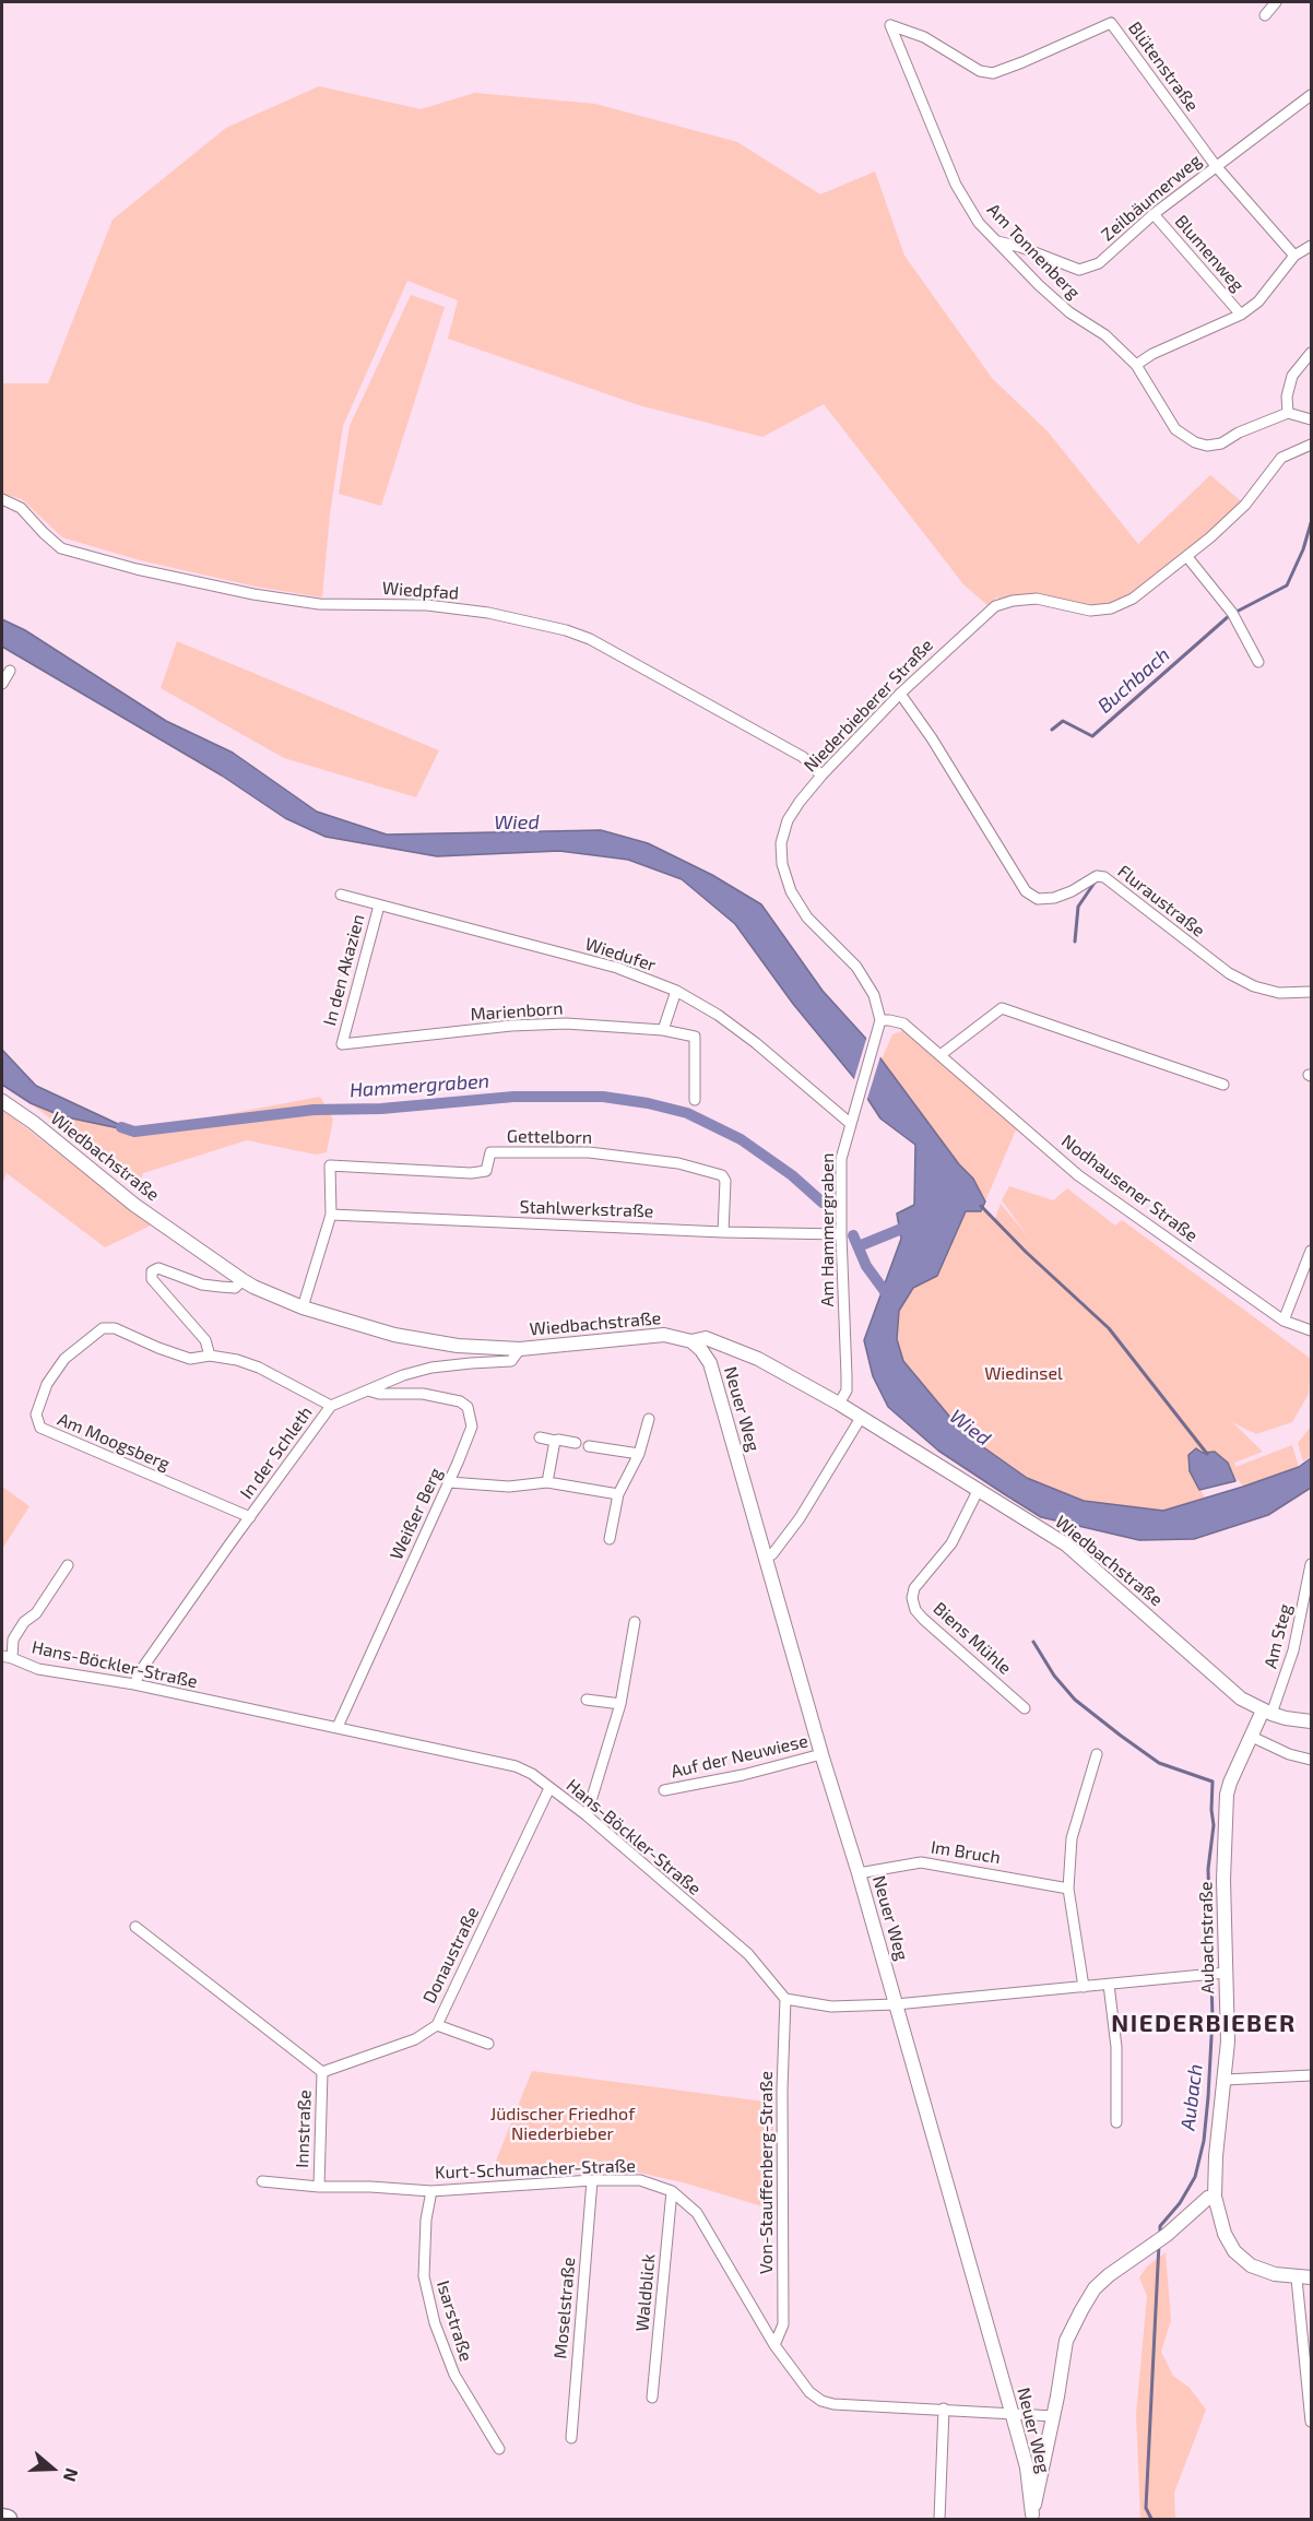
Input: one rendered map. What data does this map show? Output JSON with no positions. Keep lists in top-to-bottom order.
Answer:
{
  "streets": {
    "street": [
      "Blütenstraße",
      "Zeilbäumerweg",
      "Am Tonnenberg",
      "Blumenweg",
      "Wiedpfad",
      "Niederbieberer Straße",
      "Fluraustraße",
      "Wiedufer",
      "In den Akazien",
      "Marienborn",
      "Gettelborn",
      "Wiedbachstraße",
      "Nodhausener Straße",
      "Stahlwerkstraße",
      "Am Hammergraben",
      "Neuer Weg",
      "Am Moogsberg",
      "In der Schleth",
      "Weißer Berg",
      "Am Steg",
      "Biens Mühle",
      "Hans-Böckler-Straße",
      "Auf der Neuwiese",
      "Im Bruch",
      "Aubachstraße",
      "Donaustraße",
      "Innstraße",
      "Kurt-Schumacher-Straße",
      "Von-Stauffenberg-Straße",
      "Waldblick",
      "Moselstraße",
      "Isarstraße"
    ]
  },
  "crossings": [
    ["Blütenstraße", "Zeilbäumerweg"],
    ["Blütenstraße", "Am Tonnenberg"],
    ["Zeilbäumerweg", "Am Tonnenberg"],
    ["Zeilbäumerweg", "Blumenweg"],
    ["Wiedpfad", "Niederbieberer Straße"],
    ["Niederbieberer Straße", "Fluraustraße"],
    ["Niederbieberer Straße", "Nodhausener Straße"],
    ["Niederbieberer Straße", "Am Hammergraben"],
    ["Wiedufer", "In den Akazien"],
    ["Wiedufer", "Am Hammergraben"],
    ["In den Akazien", "Marienborn"],
    ["Gettelborn", "Stahlwerkstraße"],
    ["Wiedbachstraße", "Am Hammergraben"],
    ["Wiedbachstraße", "Neuer Weg"],
    ["Wiedbachstraße", "In der Schleth"],
    ["Wiedbachstraße", "Am Steg"],
    ["Wiedbachstraße", "Biens Mühle"],
    ["Wiedbachstraße", "Aubachstraße"],
    ["Nodhausener Straße", "Am Hammergraben"],
    ["Stahlwerkstraße", "Am Hammergraben"],
    ["Neuer Weg", "Auf der Neuwiese"],
    ["Neuer Weg", "Im Bruch"],
    ["Neuer Weg", "Kurt-Schumacher-Straße"],
    ["Am Moogsberg", "In der Schleth"],
    ["In der Schleth", "Weißer Berg"],
    ["In der Schleth", "Hans-Böckler-Straße"],
    ["Weißer Berg", "Hans-Böckler-Straße"],
    ["Am Steg", "Aubachstraße"],
    ["Hans-Böckler-Straße", "Donaustraße"],
    ["Hans-Böckler-Straße", "Von-Stauffenberg-Straße"],
    ["Donaustraße", "Innstraße"],
    ["Innstraße", "Kurt-Schumacher-Straße"],
    ["Kurt-Schumacher-Straße", "Von-Stauffenberg-Straße"],
    ["Kurt-Schumacher-Straße", "Waldblick"],
    ["Kurt-Schumacher-Straße", "Moselstraße"],
    ["Kurt-Schumacher-Straße", "Isarstraße"]
  ],
  "districts": ["NIEDERBIEBER"],
  "water": [
    "Buchbach",
    "Wied",
    "Hammergraben",
    "Aubach"
  ],
  "parks": ["Wiedinsel", "Jüdischer Friedhof Niederbieber"],
  "north": "right"
}
